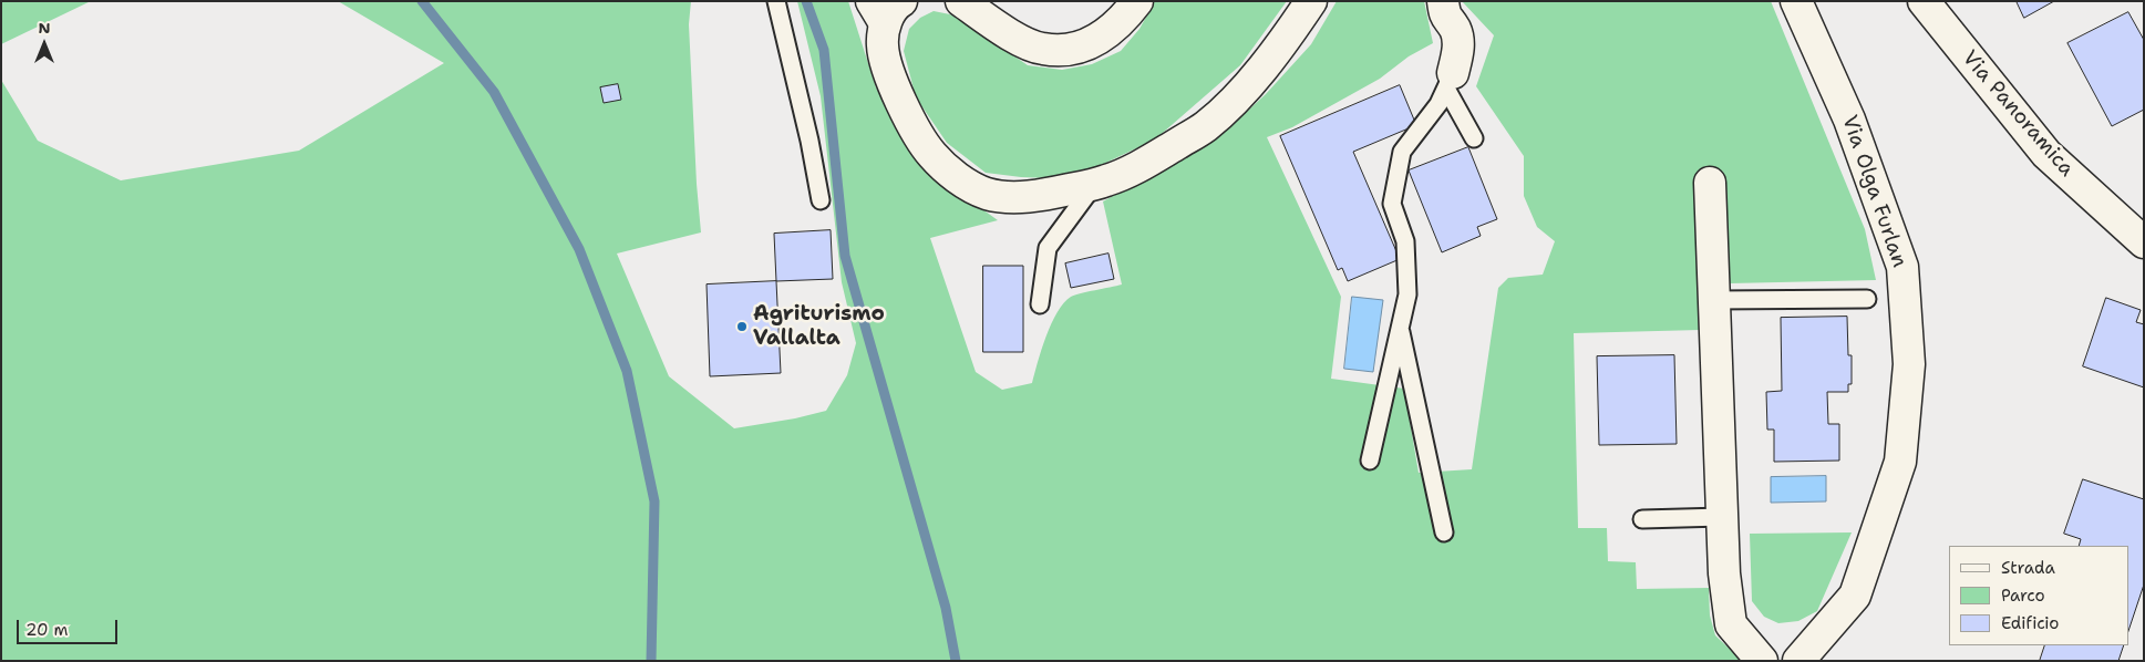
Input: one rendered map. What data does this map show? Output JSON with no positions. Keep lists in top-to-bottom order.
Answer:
{
  "streets": {
    "street": ["Via Panoramica", "Via Olga Furlan"]
  },
  "places": ["Agriturismo Vallalta"],
  "legend": ["Strada", "Parco", "Edificio"],
  "scale_bar": "20 m",
  "north": "top"
}
